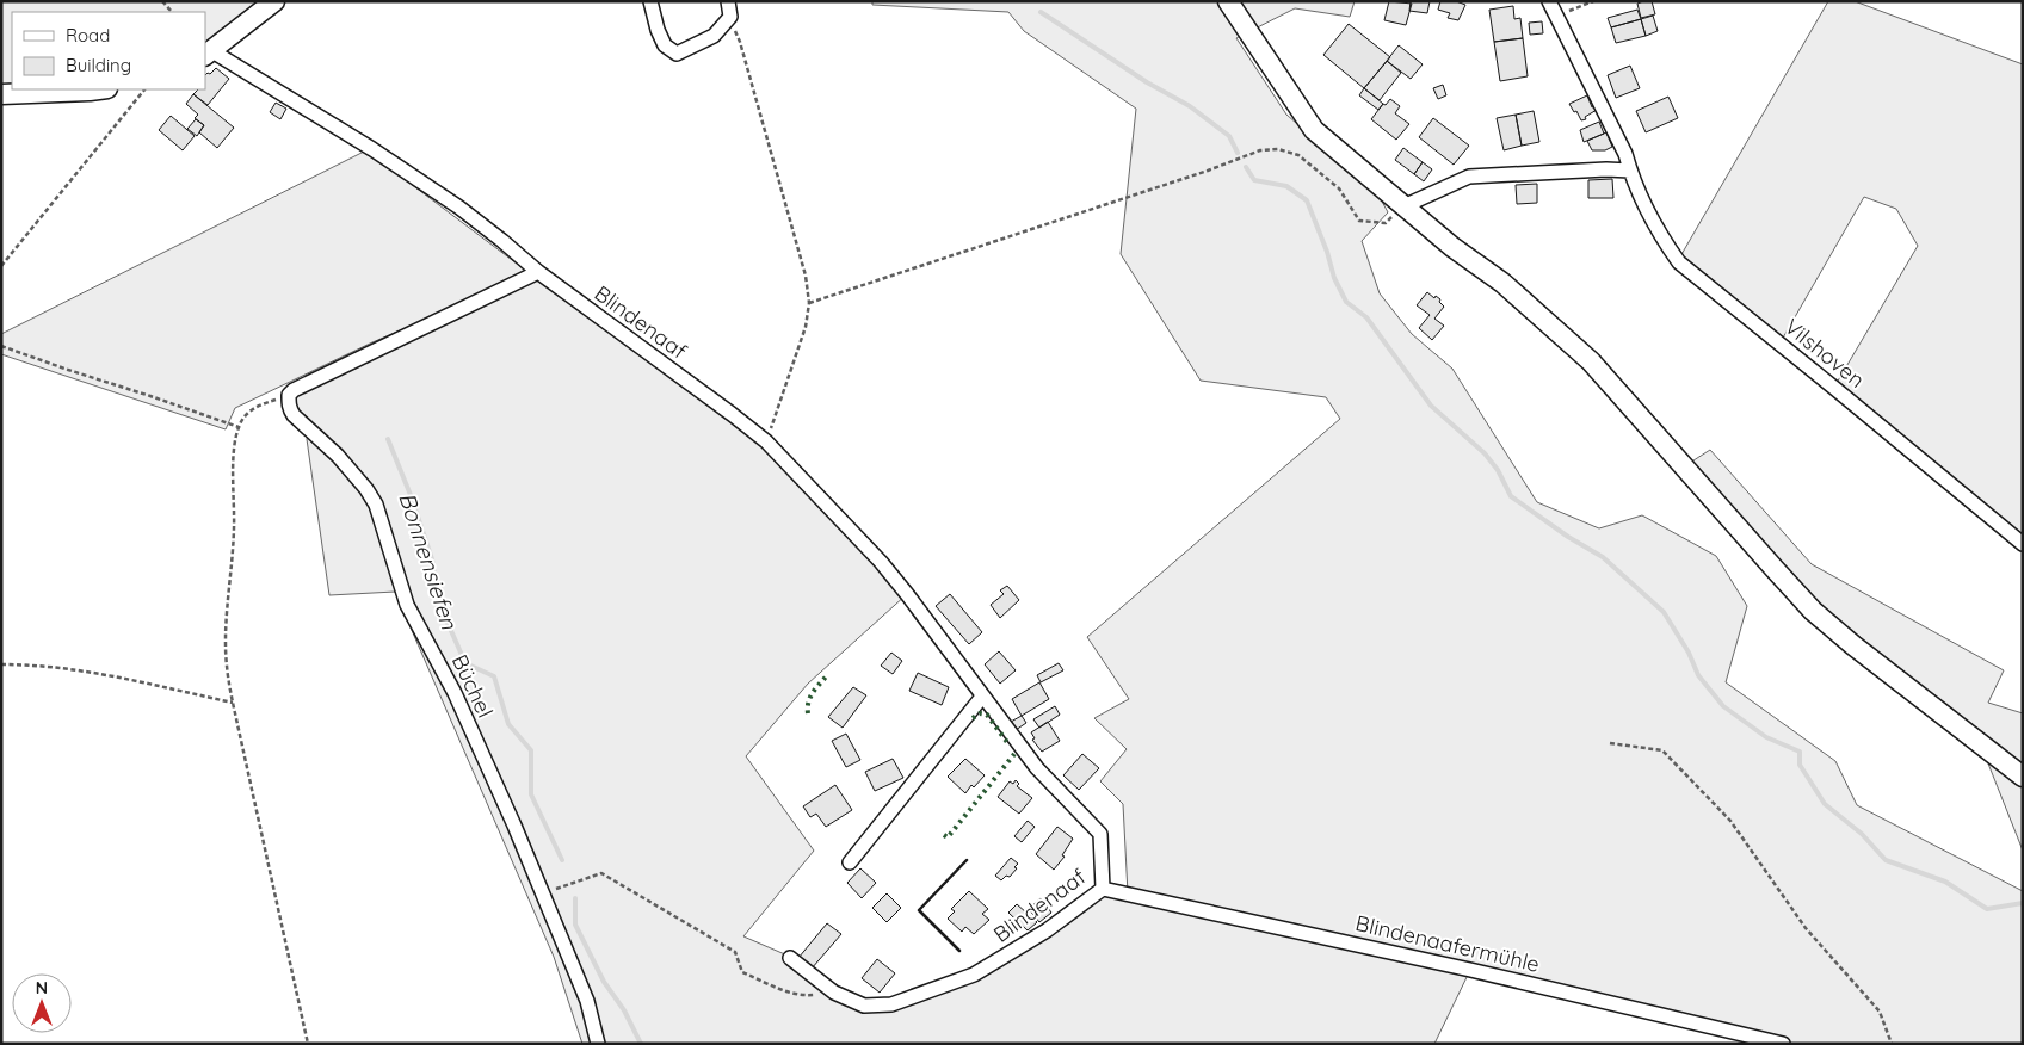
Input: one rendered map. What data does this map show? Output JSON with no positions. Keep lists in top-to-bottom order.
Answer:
{
  "streets": {
    "street": [
      "Blindenaaf",
      "Vilshoven",
      "Büchel",
      "Blindenaafermühle"
    ]
  },
  "crossings": [
    ["Blindenaaf", "Blindenaafermühle"]
  ],
  "water": ["Bonnensiefen"],
  "legend": ["Road", "Building"],
  "north": "top"
}
